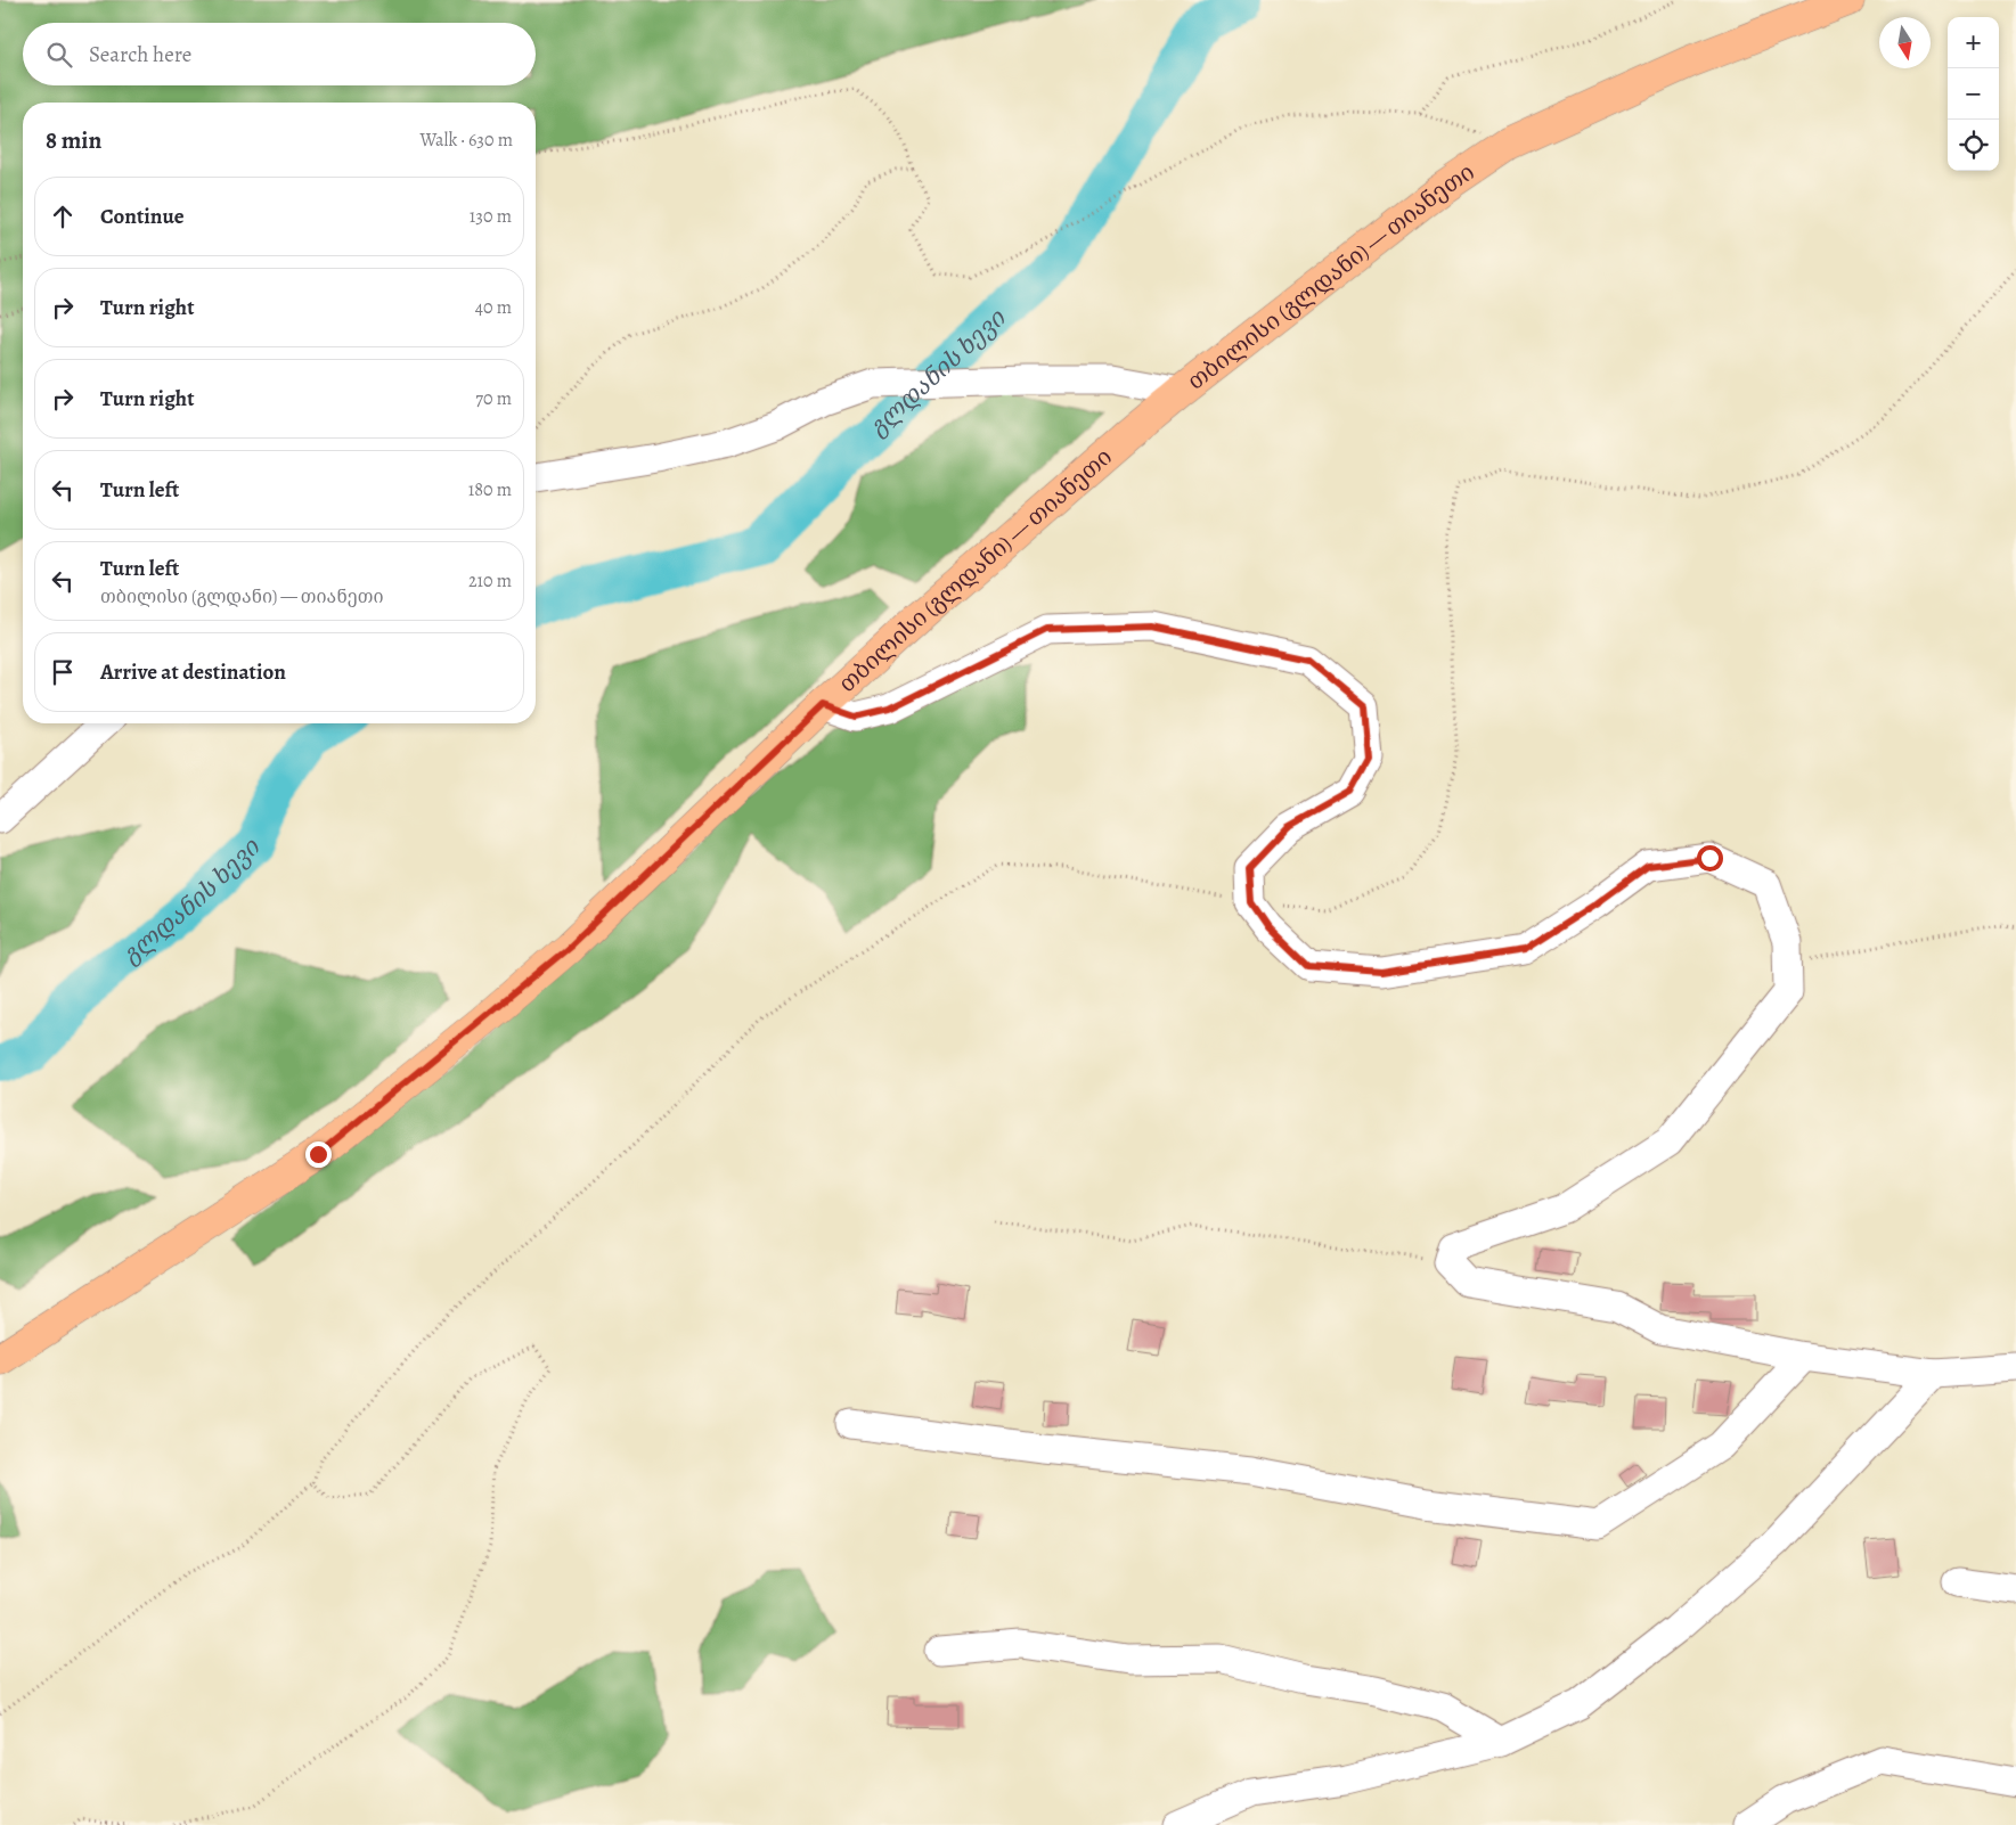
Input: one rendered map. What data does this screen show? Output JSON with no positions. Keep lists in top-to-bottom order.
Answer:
{
  "streets": {
    "main road": ["თბილისი (გლდანი) — თიანეთი"]
  },
  "water": ["გლდანის ხევი"],
  "north": "bottom",
  "page": {
    "map_buttons": ["+", "−"],
    "search": "Search here",
    "heading": ["8 min", "Walk · 630 m"],
    "list": [
      ["Continue", "130 m"],
      ["Turn right", "40 m"],
      ["Turn right", "70 m"],
      ["Turn left", "180 m"],
      ["Turn left", "თბილისი (გლდანი) — თიანეთი", "210 m"],
      "Arrive at destination"
    ]
  }
}
